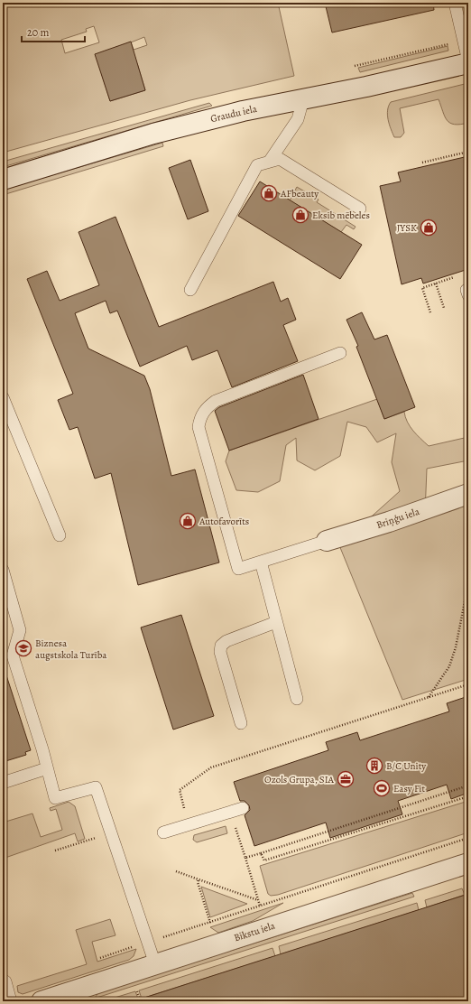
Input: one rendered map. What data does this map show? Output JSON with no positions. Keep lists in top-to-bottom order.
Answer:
{
  "streets": {
    "street": ["Graudu iela", "Briņģu iela", "Bikstu iela"]
  },
  "places": {
    "shop": [
      "AFbeauty",
      "Eksib mēbeles",
      "JYSK",
      "Autofavorīts"
    ],
    "school or university": ["Biznesa augstskola Turība"],
    "building": ["B/C Unity"],
    "office": ["Ozols Grupa, SIA"],
    "sports": ["Easy Fit"]
  },
  "scale_bar": "20 m"
}
